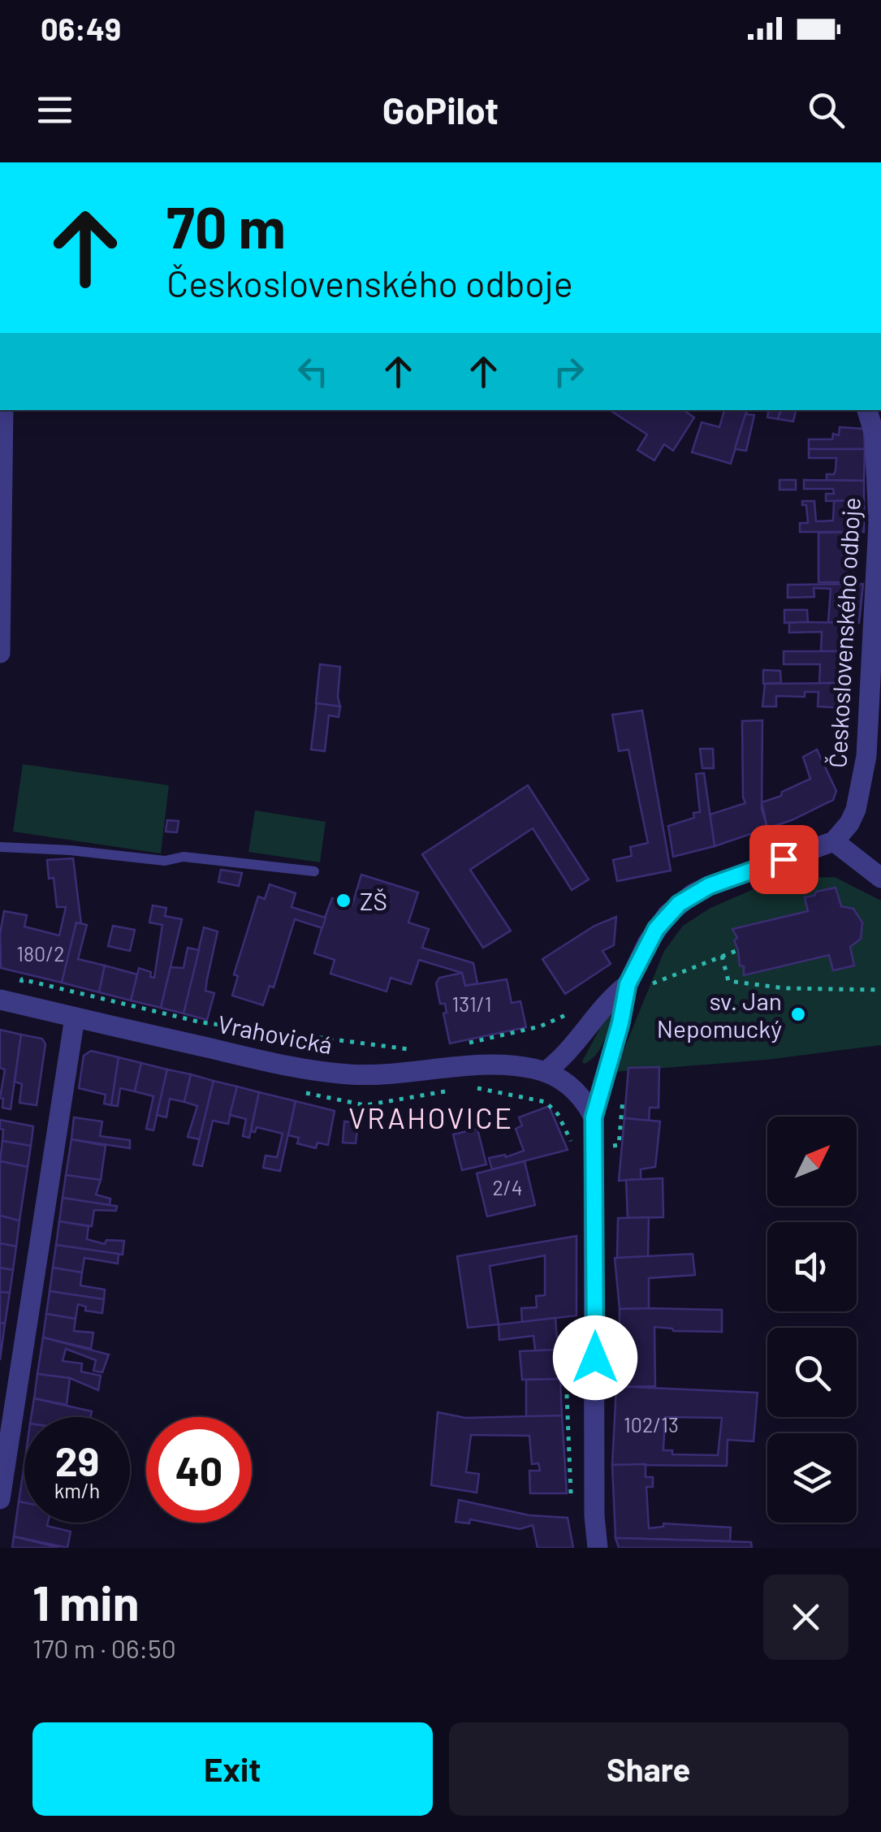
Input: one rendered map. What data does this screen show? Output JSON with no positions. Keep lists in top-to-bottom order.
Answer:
{
  "streets": {
    "street": ["Československého odboje", "Vrahovická"]
  },
  "districts": ["VRAHOVICE"],
  "places": ["ZŠ", "sv. Jan Nepomucký"],
  "house_numbers": [
    "180/2",
    "131/1",
    "2/4",
    "102/13"
  ],
  "north": "top right",
  "page": {
    "status": "06:49",
    "header": "GoPilot",
    "turn": ["70 m", "Československého odboje"],
    "speed": "29 km/h",
    "limit": "40",
    "heading": ["1 min", "170 m · 06:50"],
    "buttons": ["Exit", "Share"]
  }
}
